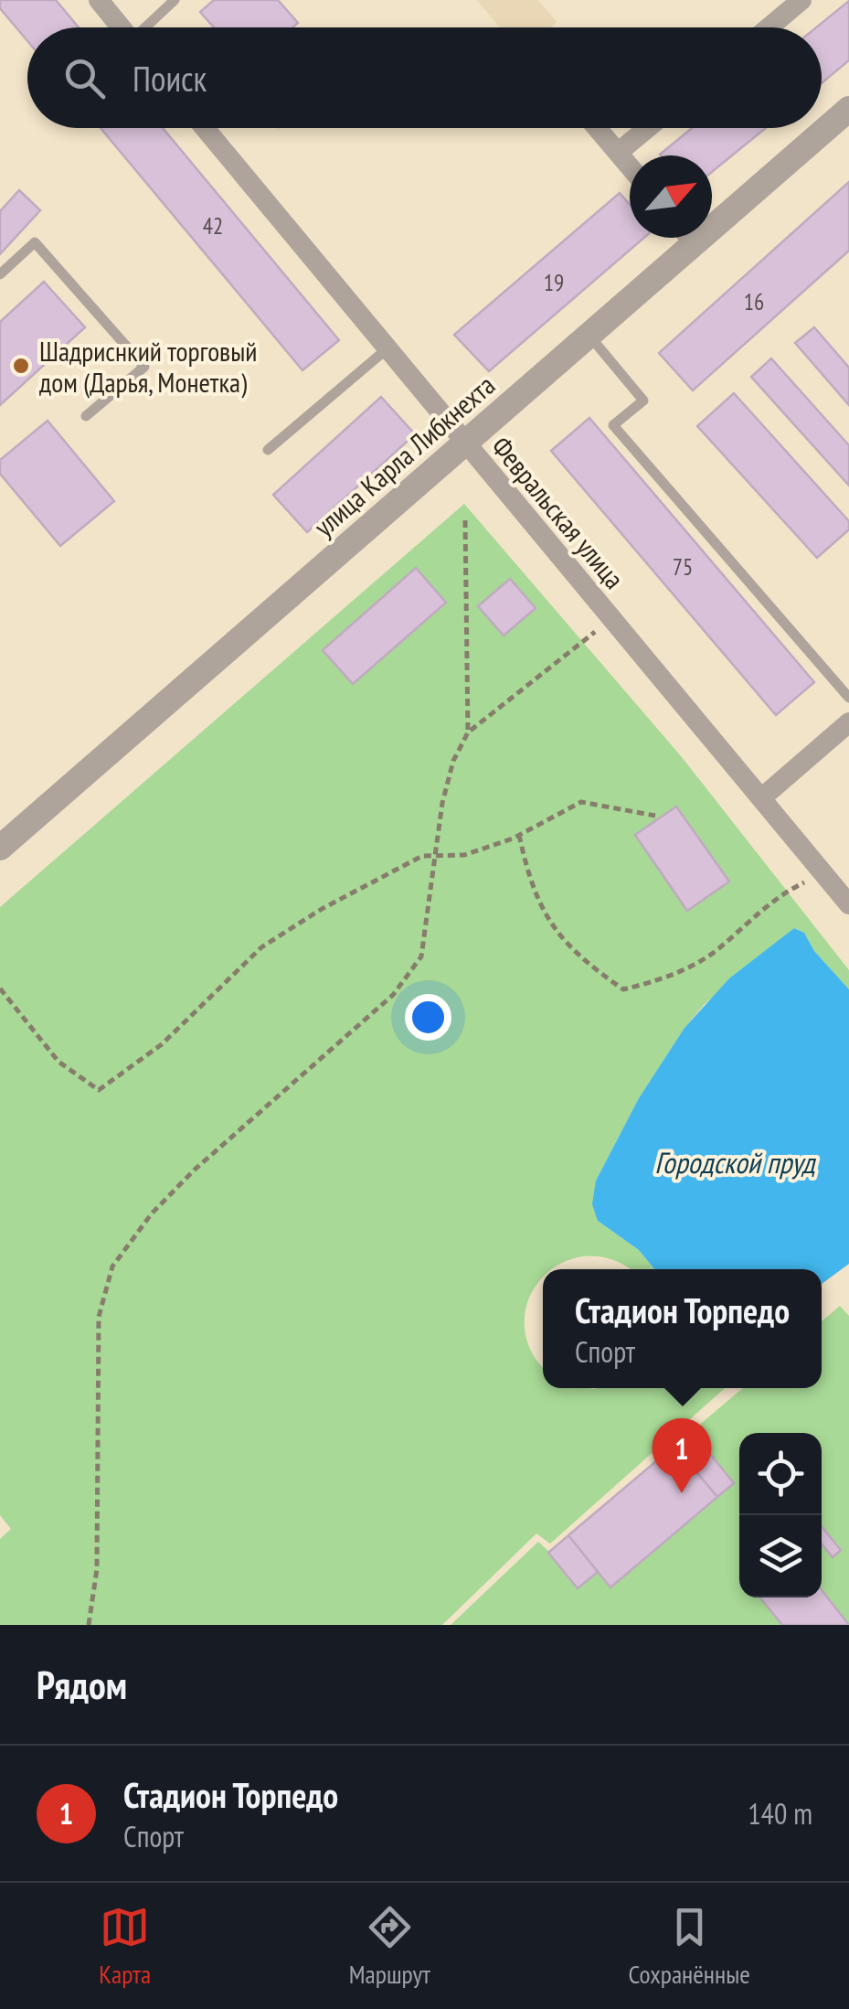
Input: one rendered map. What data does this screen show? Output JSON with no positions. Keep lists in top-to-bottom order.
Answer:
{
  "streets": {
    "street": ["улица Карла Либкнехта", "Февральская улица"]
  },
  "crossings": [
    ["улица Карла Либкнехта", "Февральская улица"]
  ],
  "water": ["Городской пруд"],
  "places": ["Шадриснкий торговый дом (Дарья, Монетка)"],
  "house_numbers": [
    "42",
    "19",
    "16",
    "75"
  ],
  "north": "top right",
  "page": {
    "search": "Поиск",
    "popup": ["Стадион Торпедо", "Спорт"],
    "pins": "1",
    "heading": "Рядом",
    "list": [
      {
        "mark": "1",
        "name": "Стадион Торпедо",
        "note": "Спорт",
        "value": "140 m"
      }
    ],
    "nav": ["Карта", "Маршрут", "Сохранённые"]
  }
}
